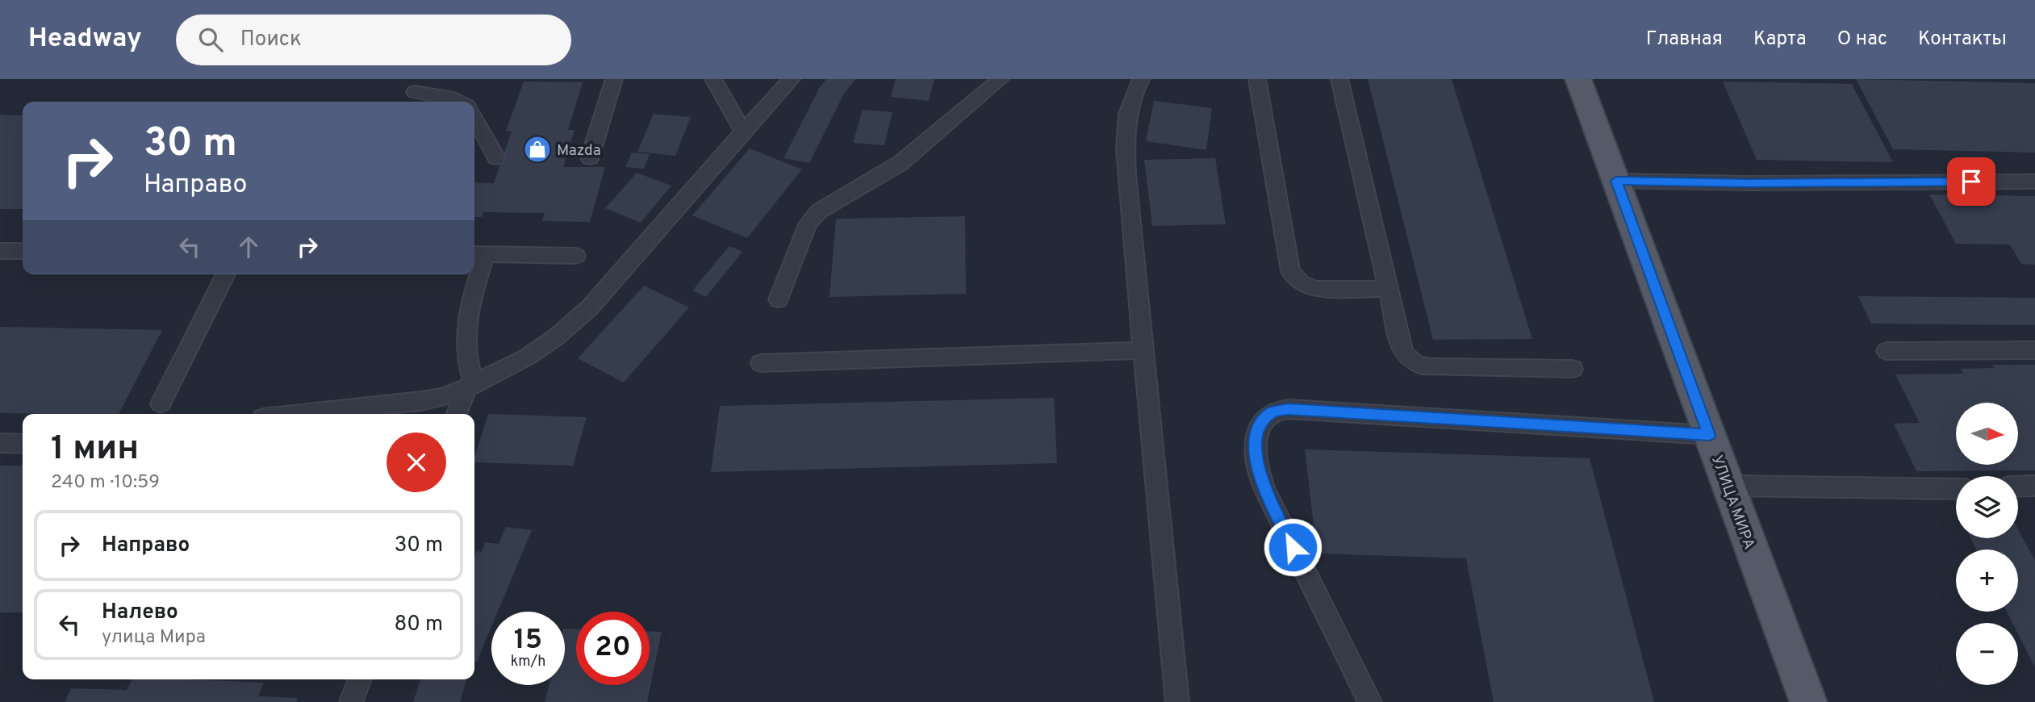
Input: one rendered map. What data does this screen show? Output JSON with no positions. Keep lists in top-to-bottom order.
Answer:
{
  "streets": {
    "main road": ["УЛИЦА МИРА"]
  },
  "places": {
    "shop": ["Mazda"]
  },
  "north": "right",
  "page": {
    "header": "Headway",
    "search": "Поиск",
    "nav": [
      "Главная",
      "Карта",
      "О нас",
      "Контакты"
    ],
    "turn": ["30 m", "Направо"],
    "map_buttons": ["+", "−"],
    "heading": ["1 мин", "240 m · 10:59"],
    "list": [
      {
        "name": "Направо",
        "value": "30 m"
      },
      {
        "name": "Налево",
        "note": "улица Мира",
        "value": "80 m"
      }
    ],
    "speed": "15 km/h",
    "limit": "20"
  }
}
